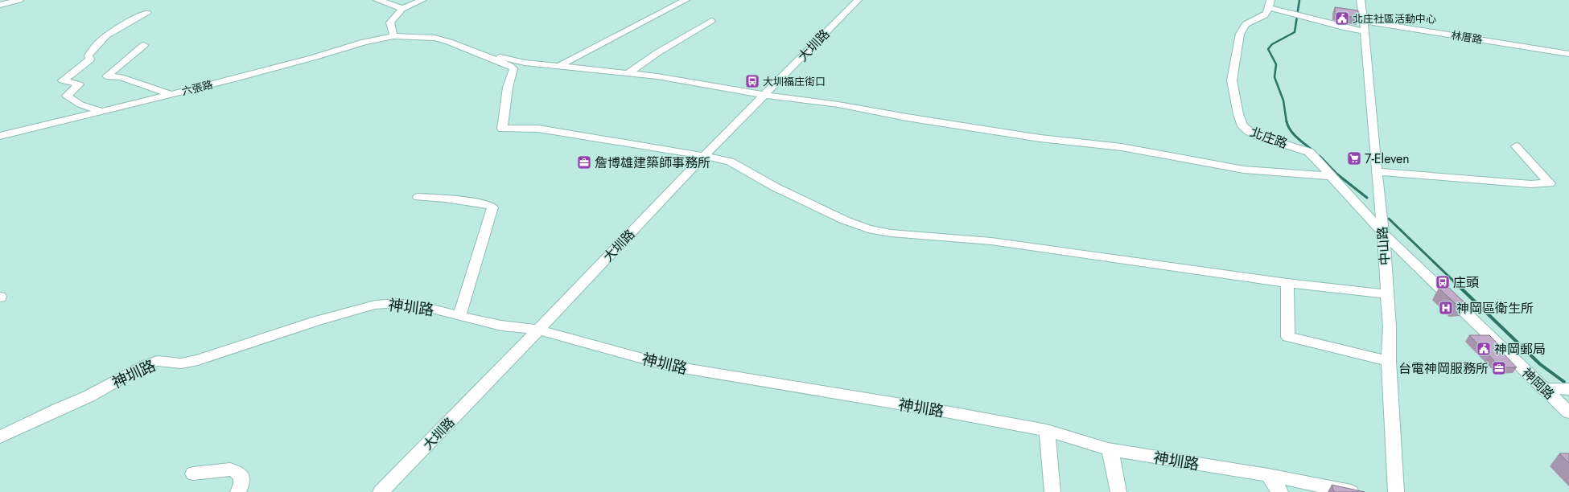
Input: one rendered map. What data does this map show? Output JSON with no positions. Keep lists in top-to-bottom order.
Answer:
{
  "streets": {
    "street": [
      "林厝路",
      "大圳路",
      "六張路",
      "北庄路",
      "中山路",
      "神圳路",
      "神岡路"
    ]
  },
  "crossings": [
    ["林厝路", "中山路"],
    ["大圳路", "六張路"],
    ["大圳路", "神圳路"],
    ["北庄路", "中山路"],
    ["北庄路", "神岡路"],
    ["中山路", "神岡路"]
  ],
  "places": {
    "public building": ["北庄社區活動中心", "神岡郵局"],
    "bus stop": ["大圳福庄街口", "庄頭"],
    "supermarket": ["7-Eleven"],
    "office": ["詹博雄建築師事務所", "台電神岡服務所"],
    "hospital": ["神岡區衛生所"]
  }
}
